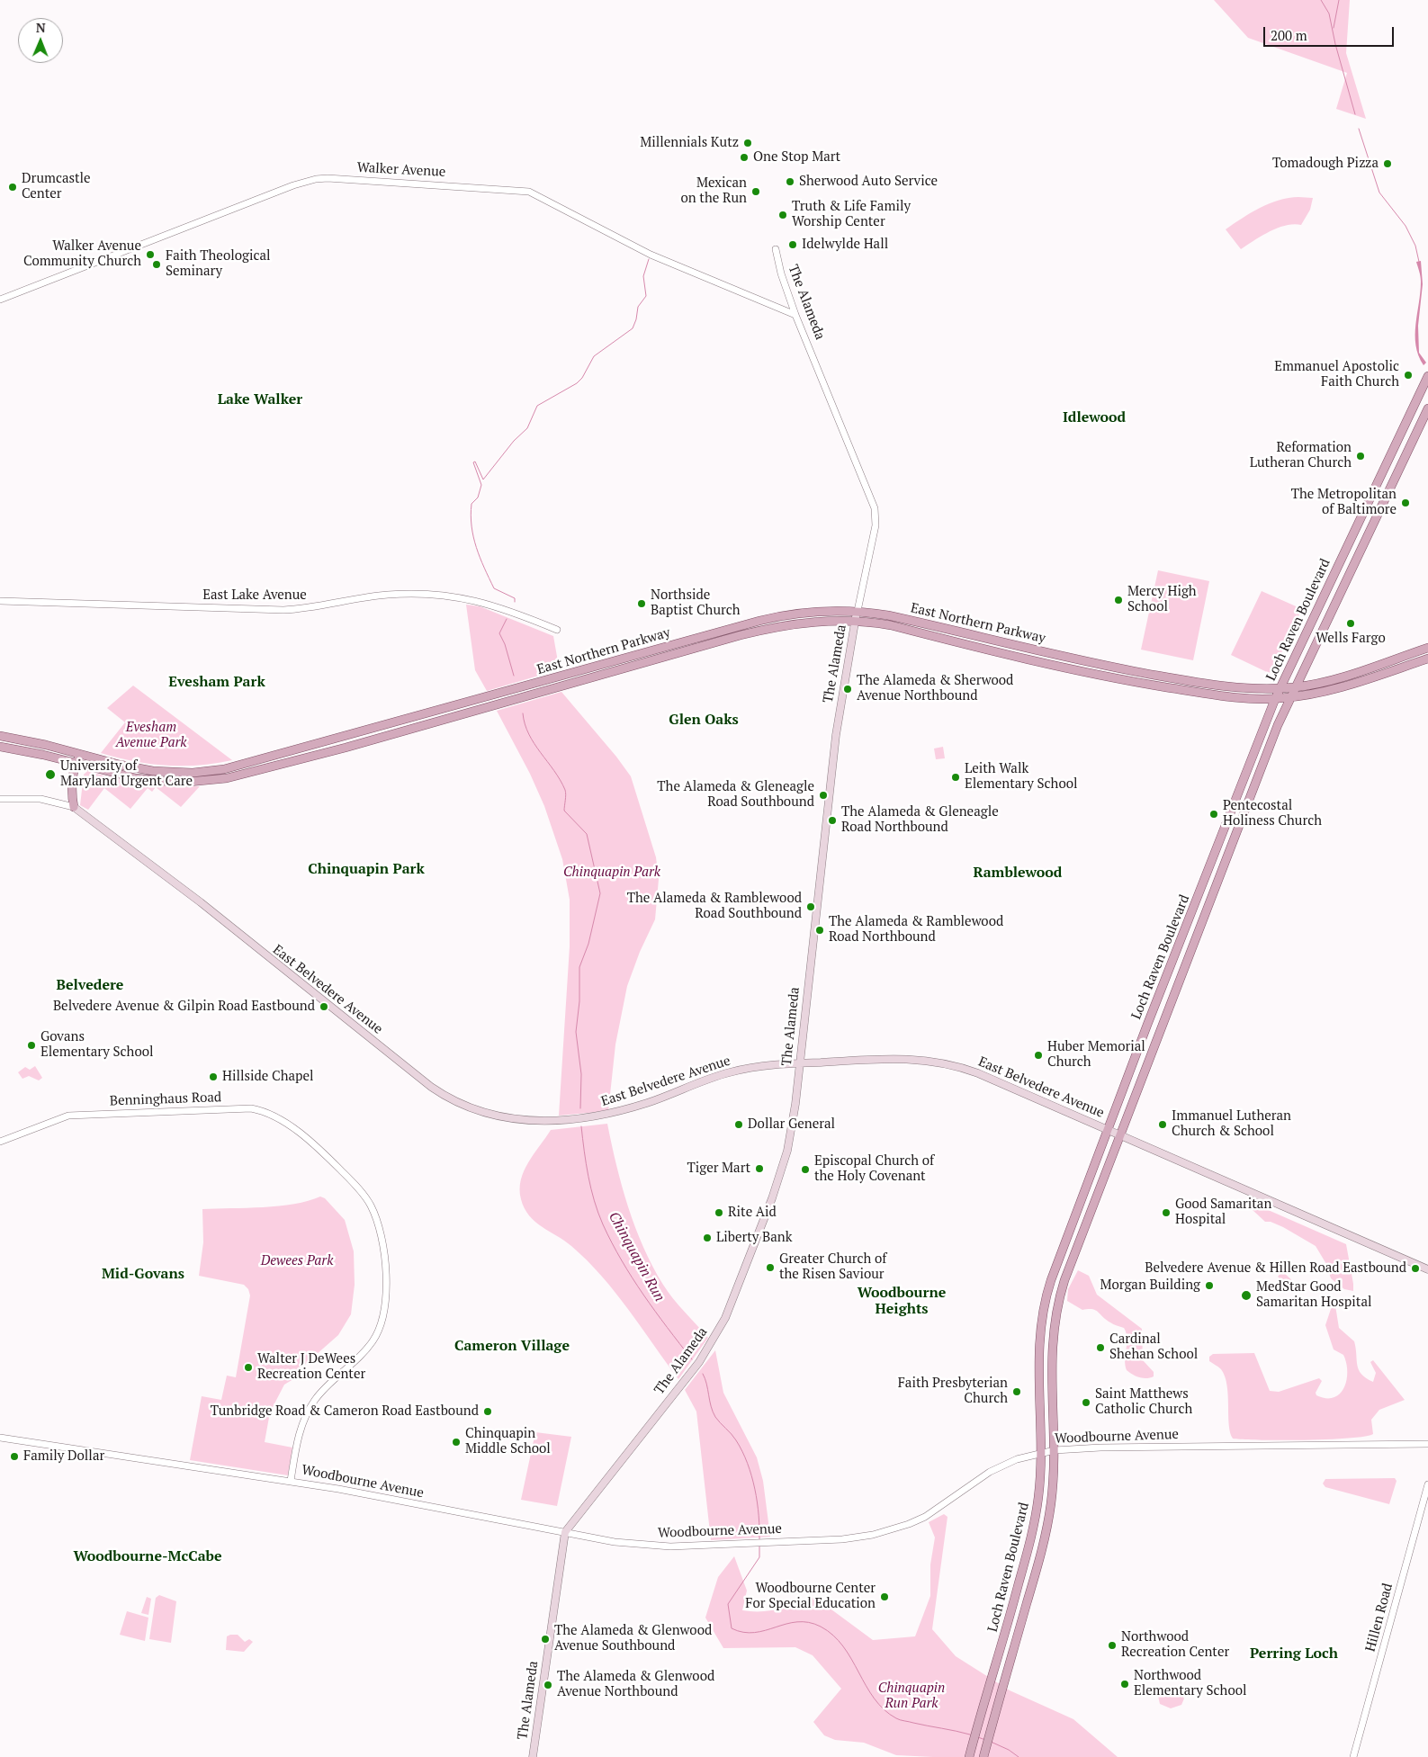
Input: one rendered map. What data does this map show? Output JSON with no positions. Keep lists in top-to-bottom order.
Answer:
{
  "streets": {
    "main road": [
      "The Alameda",
      "Loch Raven Boulevard",
      "East Northern Parkway",
      "East Belvedere Avenue"
    ],
    "street": [
      "Walker Avenue",
      "East Lake Avenue",
      "Benninghaus Road",
      "Woodbourne Avenue",
      "Hillen Road"
    ]
  },
  "crossings": [
    ["Walker Avenue", "The Alameda"],
    ["The Alameda", "East Northern Parkway"],
    ["The Alameda", "East Belvedere Avenue"],
    ["The Alameda", "Woodbourne Avenue"],
    ["Loch Raven Boulevard", "East Northern Parkway"],
    ["Loch Raven Boulevard", "East Belvedere Avenue"],
    ["Loch Raven Boulevard", "Woodbourne Avenue"],
    ["Benninghaus Road", "Woodbourne Avenue"]
  ],
  "districts": [
    "Lake Walker",
    "Idlewood",
    "Evesham Park",
    "Glen Oaks",
    "Chinquapin Park",
    "Ramblewood",
    "Belvedere",
    "Mid-Govans",
    "Woodbourne Heights",
    "Cameron Village",
    "Woodbourne-McCabe",
    "Perring Loch"
  ],
  "water": ["Chinquapin Run"],
  "parks": [
    "Evesham Avenue Park",
    "Chinquapin Park",
    "Dewees Park",
    "Chinquapin Run Park"
  ],
  "places": [
    "Millennials Kutz",
    "One Stop Mart",
    "Tomadough Pizza",
    "Sherwood Auto Service",
    "Drumcastle Center",
    "Mexican on the Run",
    "Truth & Life Family Worship Center",
    "Idelwylde Hall",
    "Walker Avenue Community Church",
    "Faith Theological Seminary",
    "Emmanuel Apostolic Faith Church",
    "Reformation Lutheran Church",
    "The Metropolitan of Baltimore",
    "Mercy High School",
    "Northside Baptist Church",
    "Wells Fargo",
    "The Alameda & Sherwood Avenue Northbound",
    "University of Maryland Urgent Care",
    "Leith Walk Elementary School",
    "The Alameda & Gleneagle Road Southbound",
    "Pentecostal Holiness Church",
    "The Alameda & Gleneagle Road Northbound",
    "The Alameda & Ramblewood Road Southbound",
    "The Alameda & Ramblewood Road Northbound",
    "Belvedere Avenue & Gilpin Road Eastbound",
    "Govans Elementary School",
    "Huber Memorial Church",
    "Hillside Chapel",
    "Dollar General",
    "Immanuel Lutheran Church & School",
    "Tiger Mart",
    "Episcopal Church of the Holy Covenant",
    "Rite Aid",
    "Good Samaritan Hospital",
    "Liberty Bank",
    "Greater Church of the Risen Saviour",
    "Belvedere Avenue & Hillen Road Eastbound",
    "Morgan Building",
    "MedStar Good Samaritan Hospital",
    "Cardinal Shehan School",
    "Walter J DeWees Recreation Center",
    "Faith Presbyterian Church",
    "Saint Matthews Catholic Church",
    "Tunbridge Road & Cameron Road Eastbound",
    "Chinquapin Middle School",
    "Family Dollar",
    "Woodbourne Center For Special Education",
    "The Alameda & Glenwood Avenue Southbound",
    "Northwood Recreation Center",
    "Northwood Elementary School",
    "The Alameda & Glenwood Avenue Northbound"
  ],
  "scale_bar": "200 m",
  "north": "top"
}
